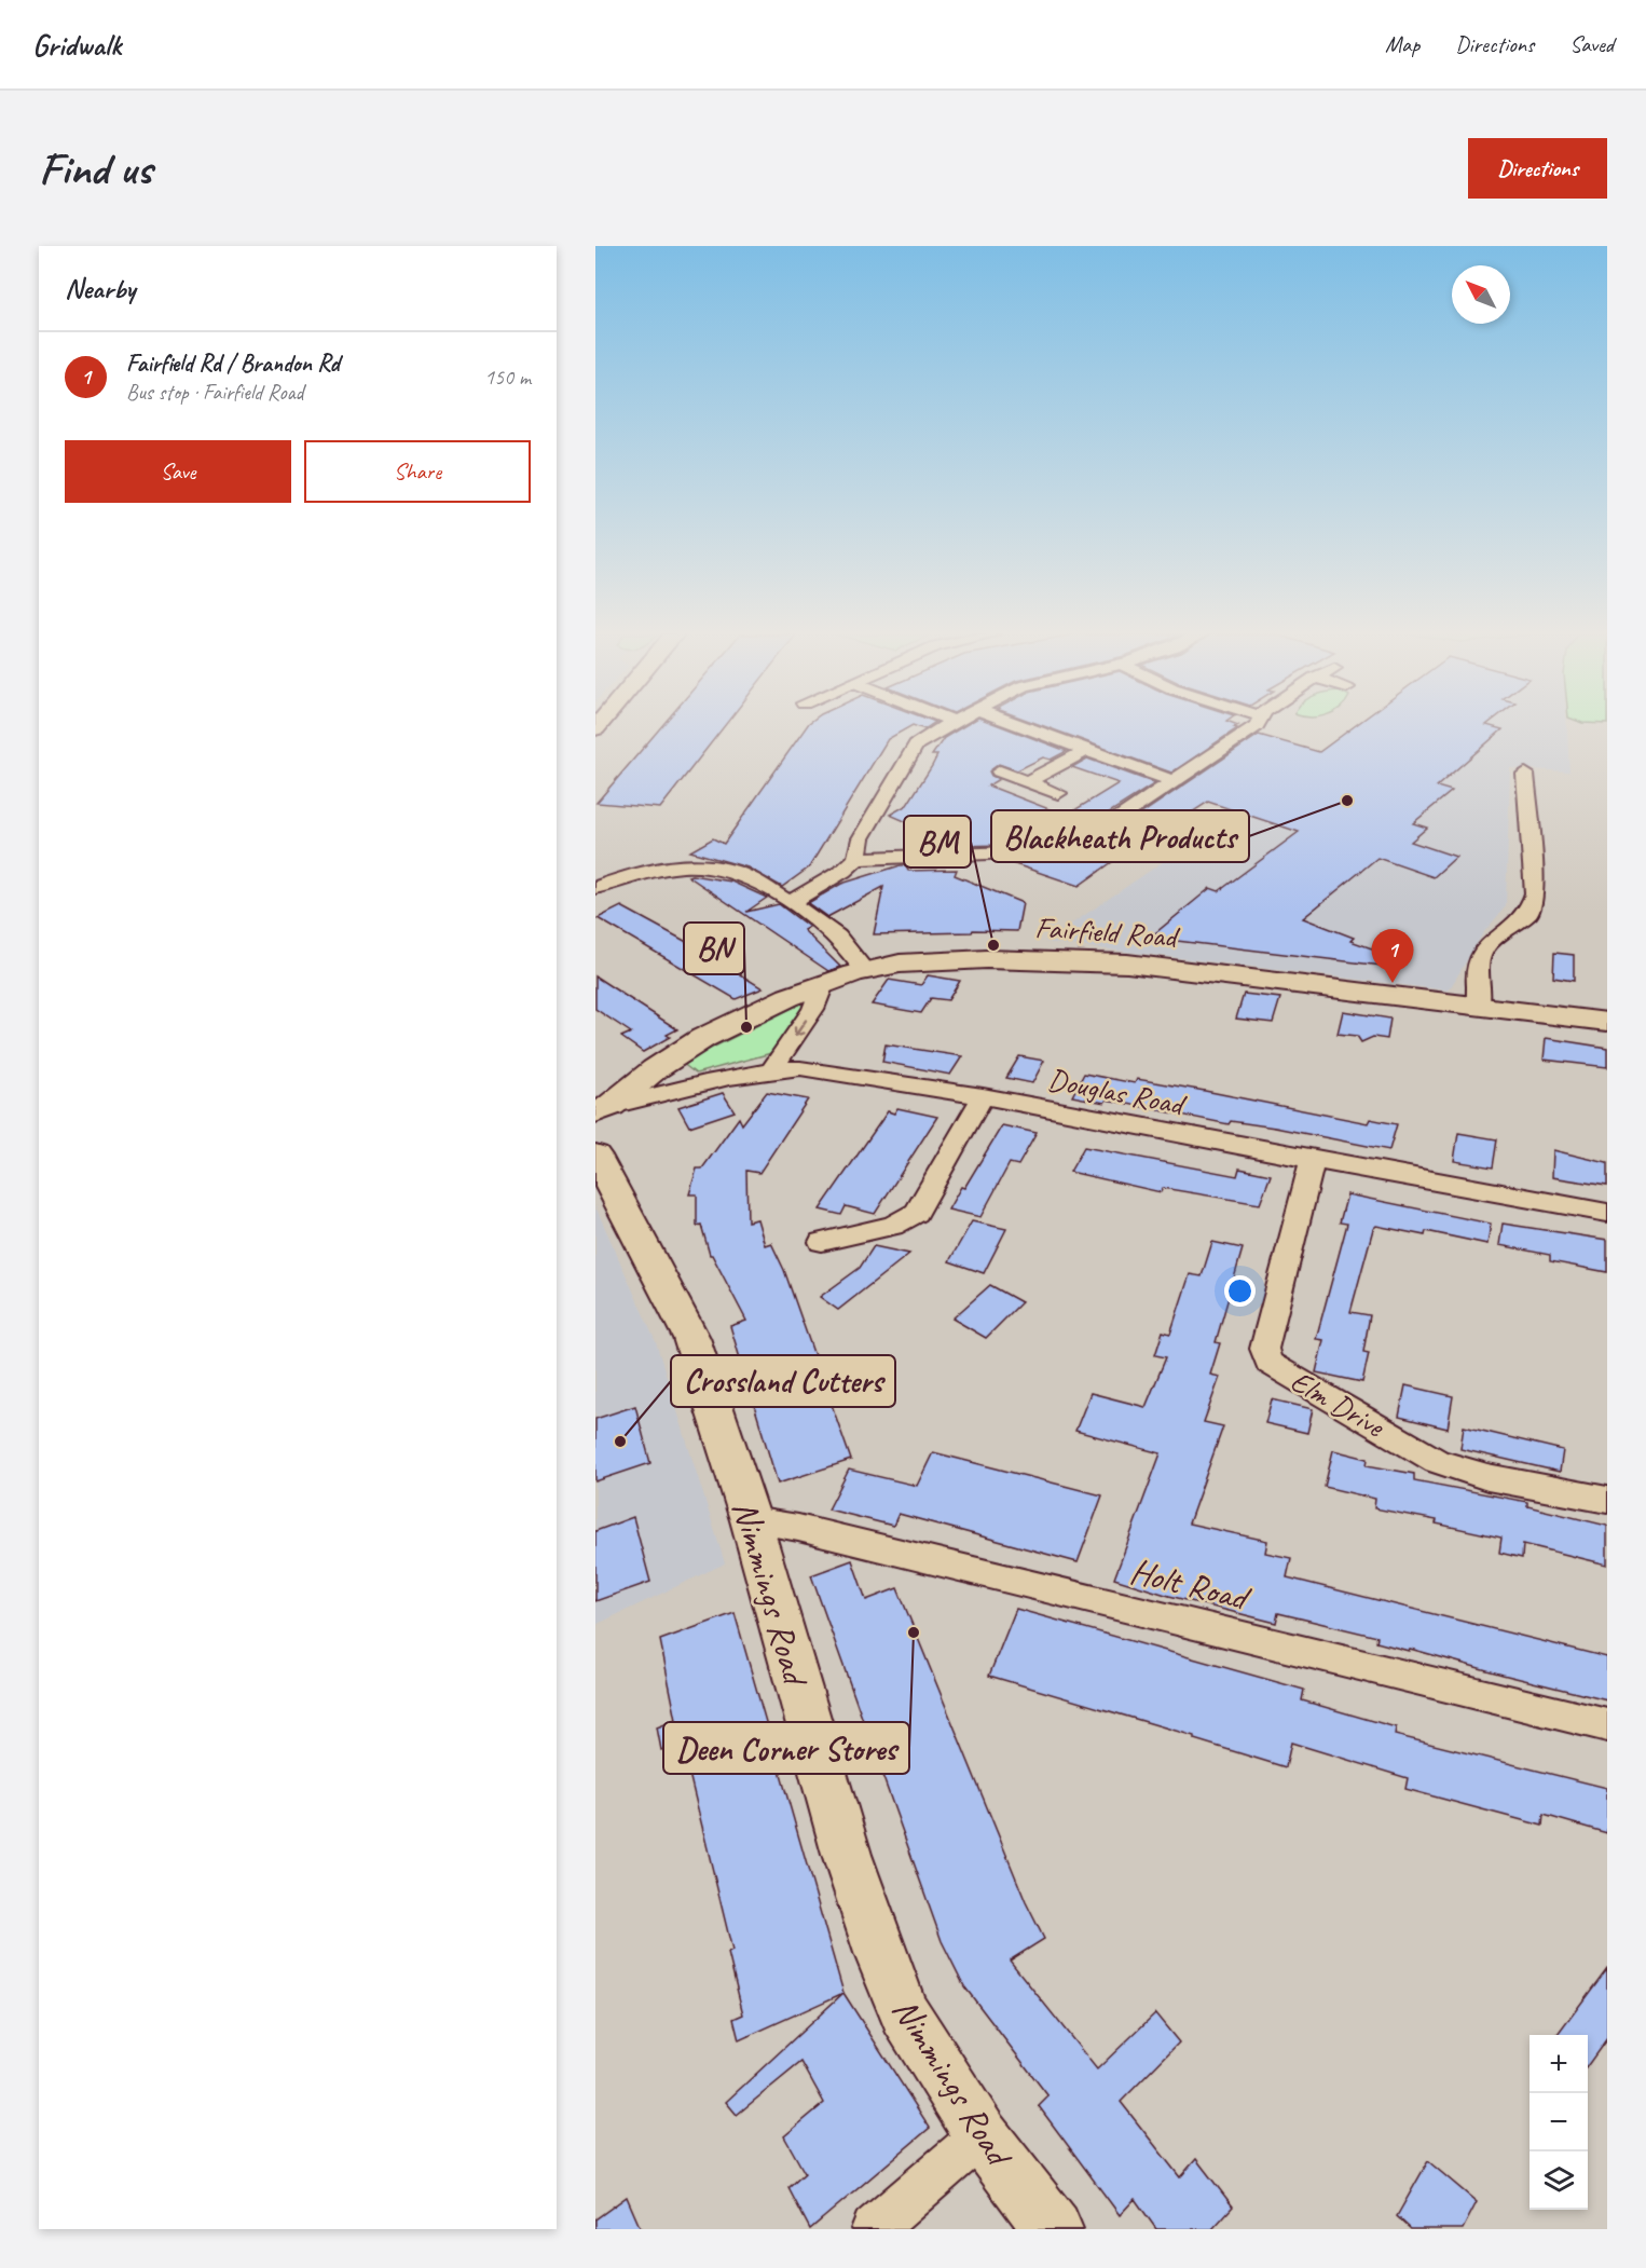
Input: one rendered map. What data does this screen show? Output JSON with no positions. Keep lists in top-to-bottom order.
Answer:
{
  "streets": {
    "main road": ["Fairfield Road", "Nimmings Road"],
    "street": ["Douglas Road", "Elm Drive", "Holt Road"]
  },
  "crossings": [
    ["Fairfield Road", "Douglas Road"],
    ["Douglas Road", "Elm Drive"],
    ["Holt Road", "Nimmings Road"]
  ],
  "places": [
    "Blackheath Products",
    "BM",
    "BN",
    "Crossland Cutters",
    "Deen Corner Stores"
  ],
  "north": "top left",
  "page": {
    "header": "Gridwalk",
    "nav": ["Map", "Directions", "Saved"],
    "buttons": [
      "Directions",
      ["Save", "Share"]
    ],
    "title": "Find us",
    "heading": "Nearby",
    "list": [
      {
        "mark": "1",
        "name": "Fairfield Rd / Brandon Rd",
        "note": "Bus stop · Fairfield Road",
        "value": "150 m"
      }
    ],
    "pins": "1",
    "map_buttons": ["+", "−"]
  }
}
